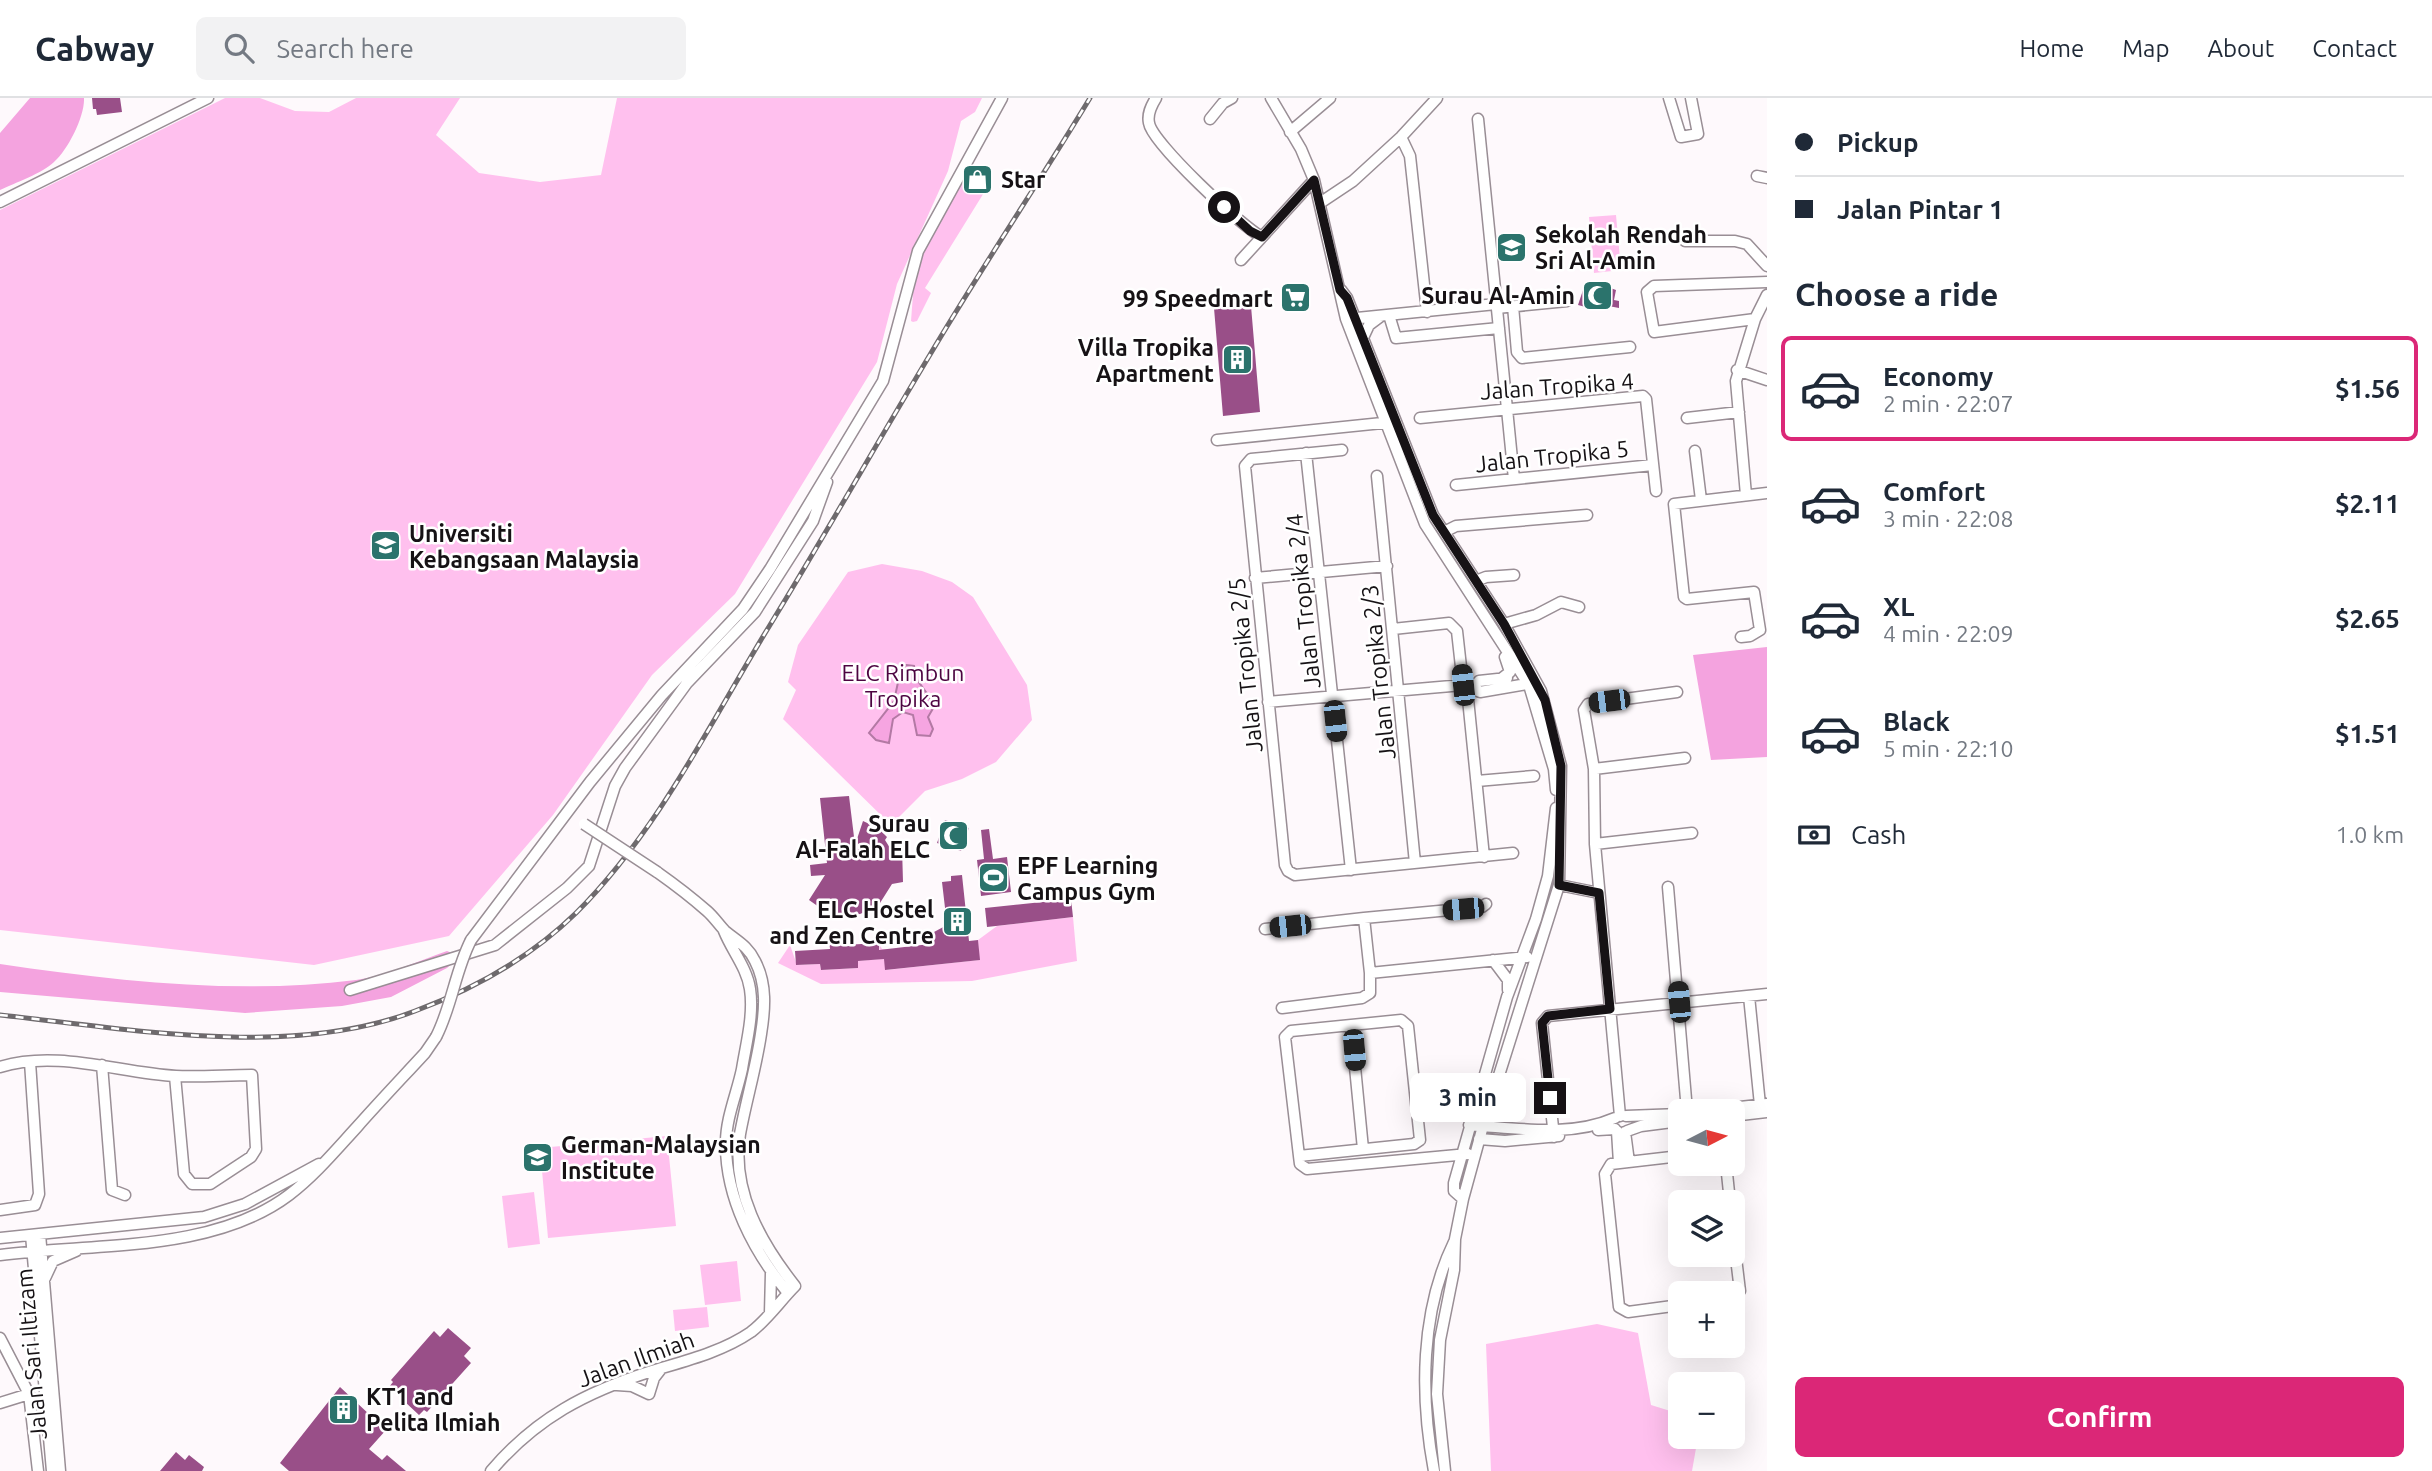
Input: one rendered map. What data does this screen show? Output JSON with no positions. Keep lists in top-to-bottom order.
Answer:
{
  "streets": {
    "street": [
      "Jalan Tropika 4",
      "Jalan Tropika 5",
      "Jalan Tropika 2/4",
      "Jalan Tropika 2/5",
      "Jalan Tropika 2/3",
      "Jalan Sari Iltizam",
      "Jalan Ilmiah"
    ]
  },
  "crossings": [
    ["Jalan Tropika 4", "Jalan Tropika 5"],
    ["Jalan Tropika 2/4", "Jalan Tropika 2/5"]
  ],
  "parks": ["ELC Rimbun Tropika"],
  "places": {
    "shop": ["Star"],
    "school or university": ["Sekolah Rendah Sri Al-Amin", "Universiti Kebangsaan Malaysia", "German-Malaysian Institute"],
    "mosque": ["Surau Al-Amin", "Surau Al-Falah ELC"],
    "supermarket": ["99 Speedmart"],
    "building": ["Villa Tropika Apartment", "ELC Hostel and Zen Centre", "KT1 and Pelita Ilmiah"],
    "sports": ["EPF Learning Campus Gym"]
  },
  "north": "right",
  "page": {
    "header": "Cabway",
    "search": "Search here",
    "nav": [
      "Home",
      "Map",
      "About",
      "Contact"
    ],
    "banner": ["Pickup", "Jalan Pintar 1"],
    "heading": "Choose a ride",
    "list": [
      {
        "name": "Economy",
        "note": "2 min · 22:07",
        "value": "$1.56"
      },
      {
        "name": "Comfort",
        "note": "3 min · 22:08",
        "value": "$2.11"
      },
      {
        "name": "XL",
        "note": "4 min · 22:09",
        "value": "$2.65"
      },
      {
        "name": "Black",
        "note": "5 min · 22:10",
        "value": "$1.51"
      }
    ],
    "pay": ["Cash", "1.0 km"],
    "bubble": "3 min",
    "map_buttons": ["+", "−"],
    "buttons": "Confirm"
  }
}
